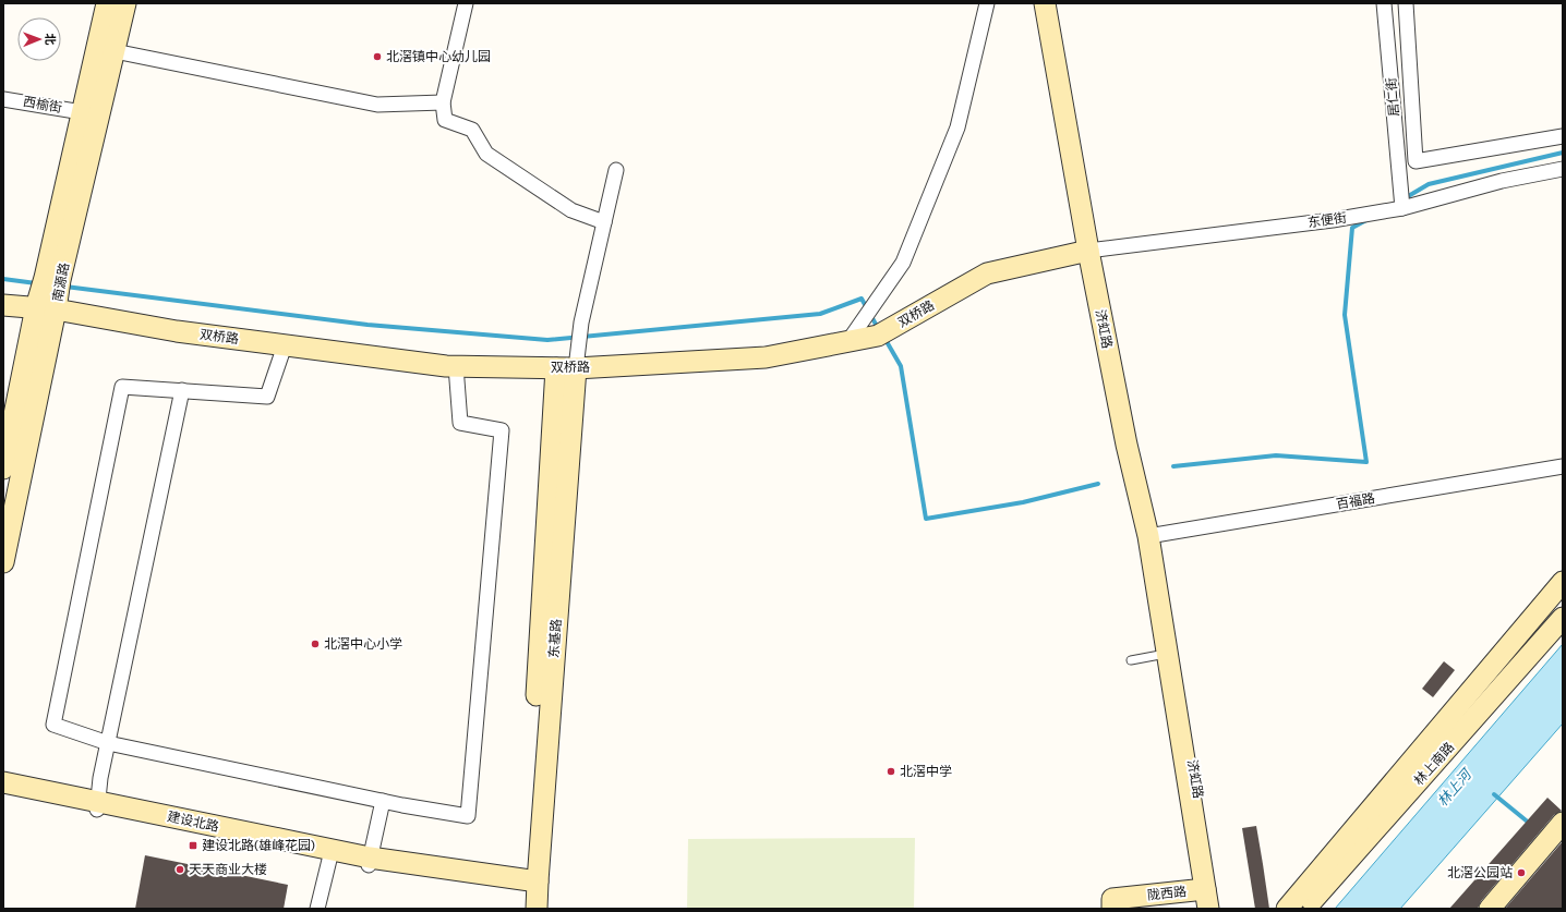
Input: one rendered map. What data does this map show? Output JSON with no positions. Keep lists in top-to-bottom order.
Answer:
{
  "streets": {
    "main road": [
      "南源路",
      "双桥路",
      "济虹路",
      "东基路",
      "林上南路",
      "建设北路",
      "陇西路"
    ],
    "street": [
      "居仁街",
      "西榆街",
      "东便街",
      "百福路"
    ]
  },
  "crossings": [
    ["居仁街", "东便街"],
    ["西榆街", "南源路"],
    ["东便街", "双桥路"],
    ["东便街", "济虹路"],
    ["南源路", "双桥路"],
    ["双桥路", "济虹路"],
    ["双桥路", "东基路"],
    ["济虹路", "百福路"],
    ["济虹路", "陇西路"],
    ["东基路", "建设北路"]
  ],
  "water": ["林上河"],
  "places": {
    "other": [
      "北滘镇中心幼儿园",
      "北滘中心小学",
      "北滘中学",
      "天天商业大楼",
      "北滘公园站"
    ],
    "transit": ["建设北路(雄峰花园)"]
  },
  "north": "right"
}
